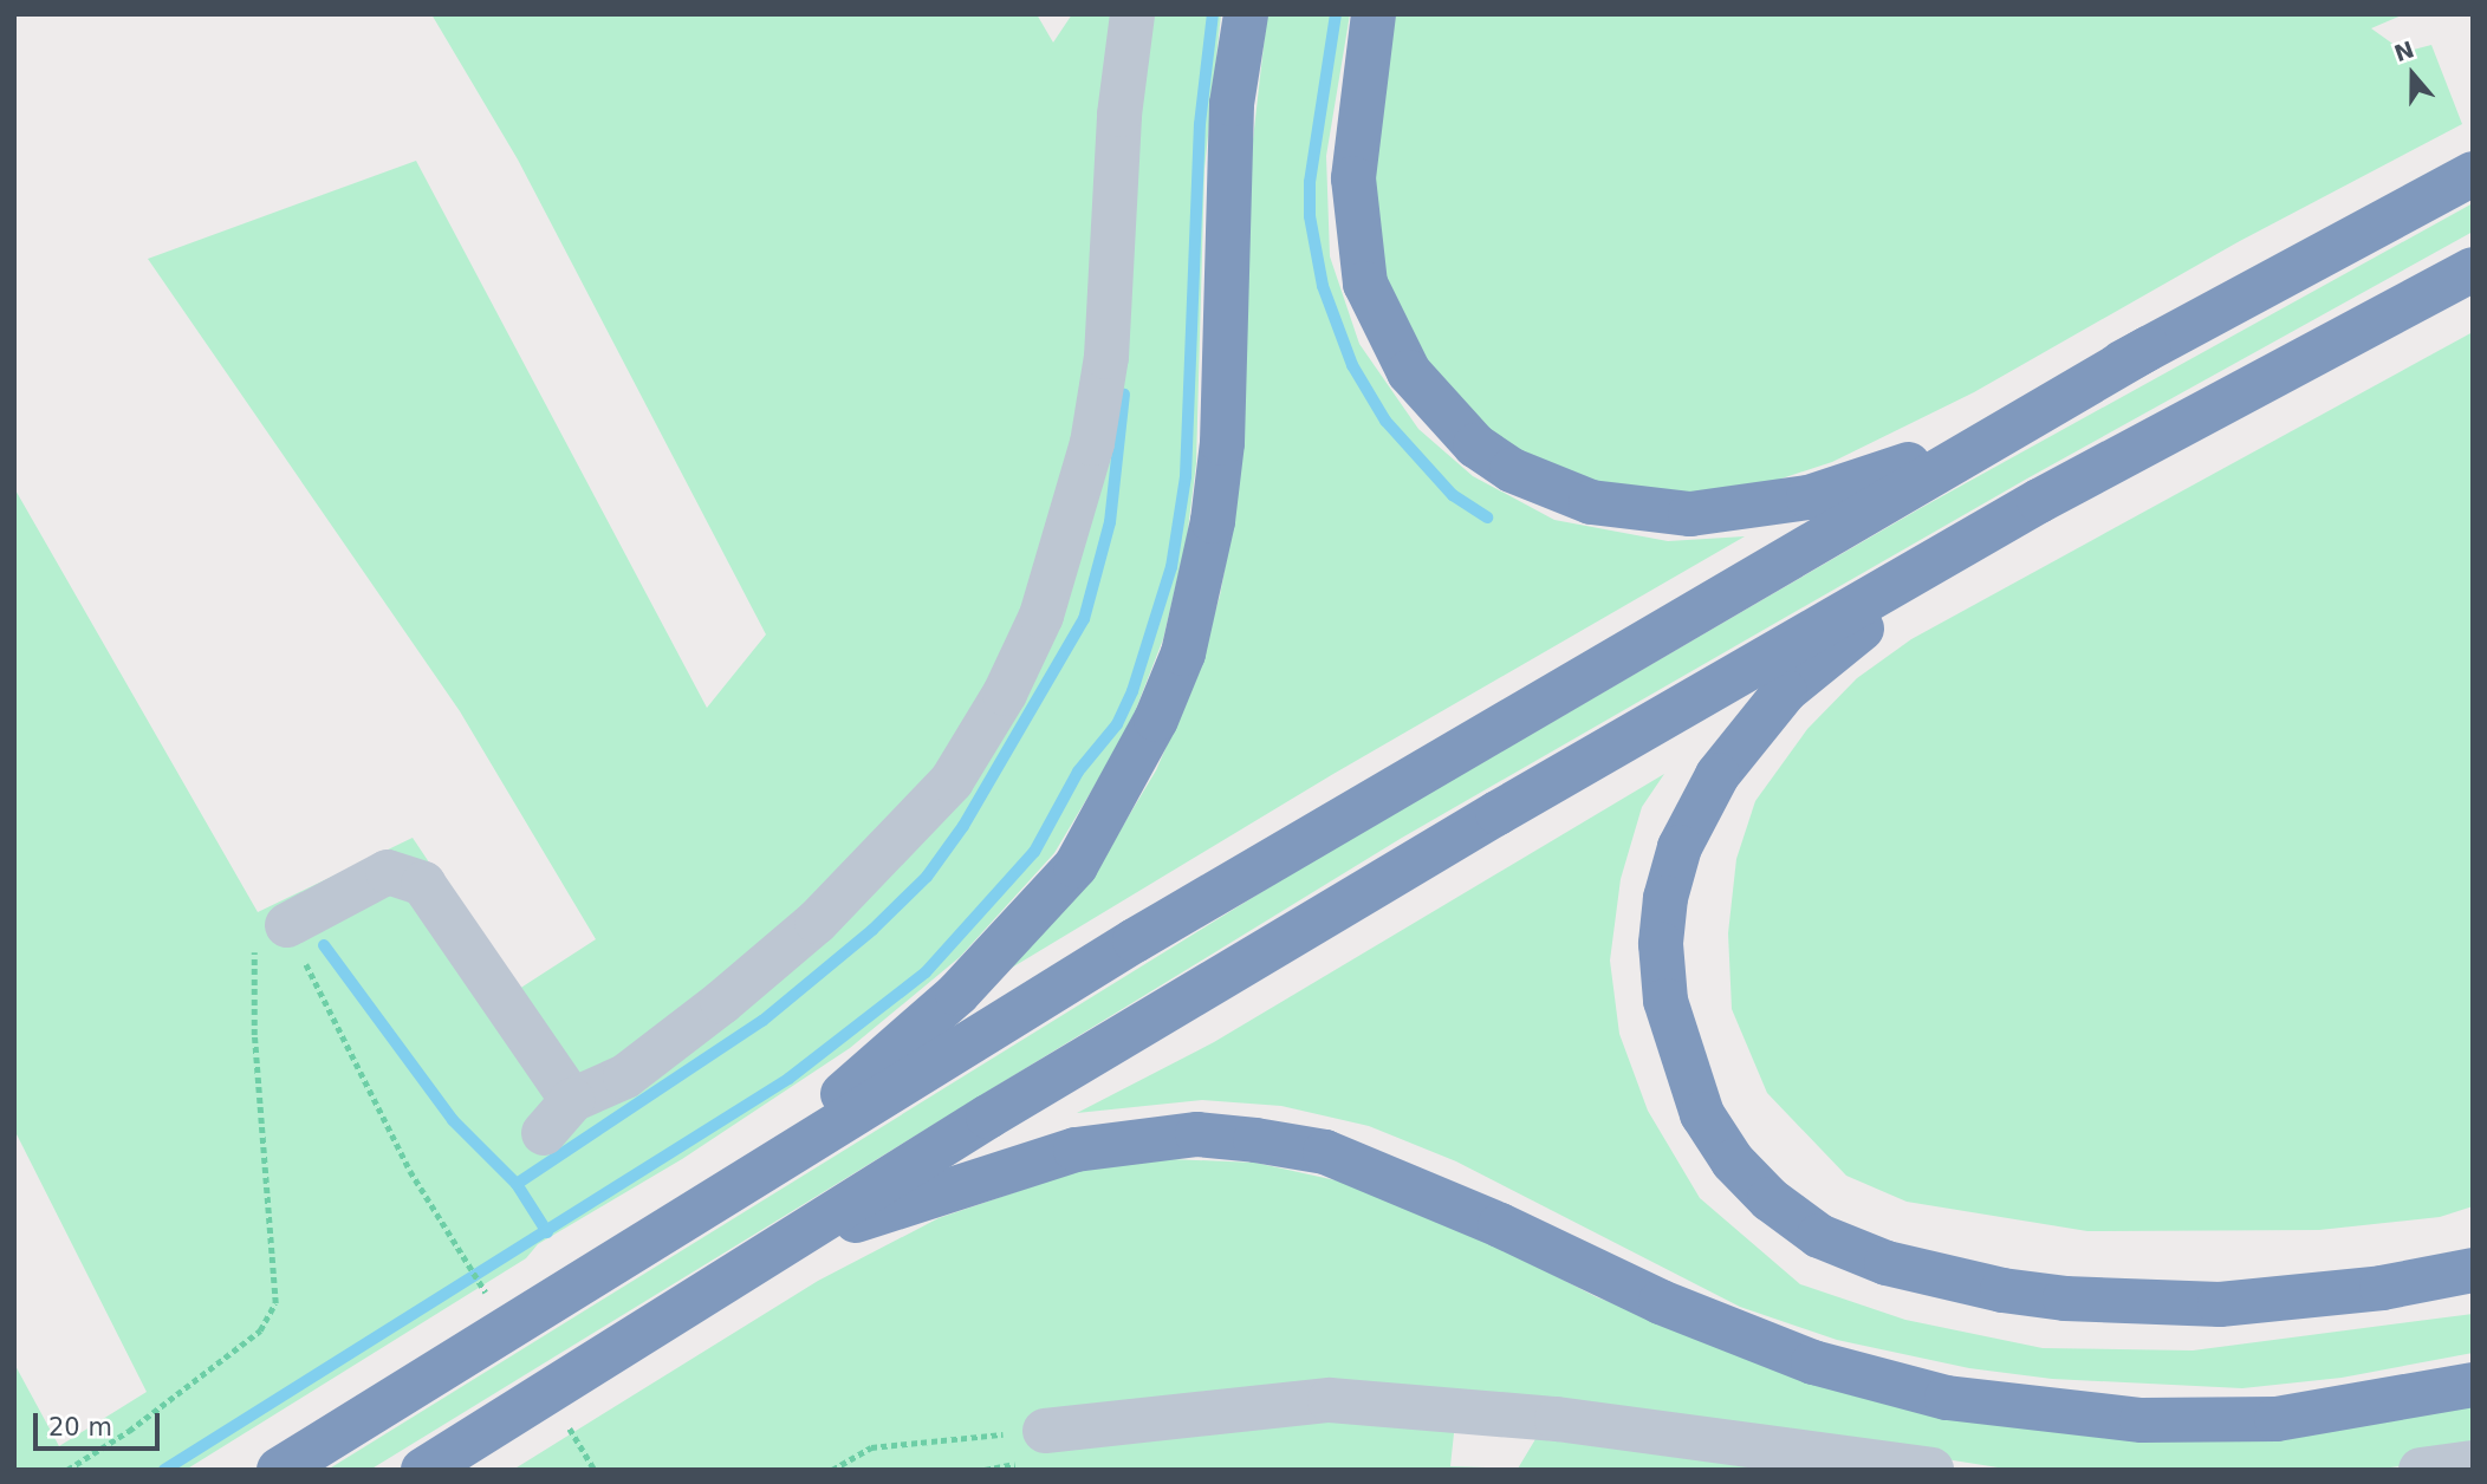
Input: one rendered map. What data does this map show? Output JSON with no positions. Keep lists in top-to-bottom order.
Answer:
{
  "scale_bar": "20 m",
  "north": "top"
}
